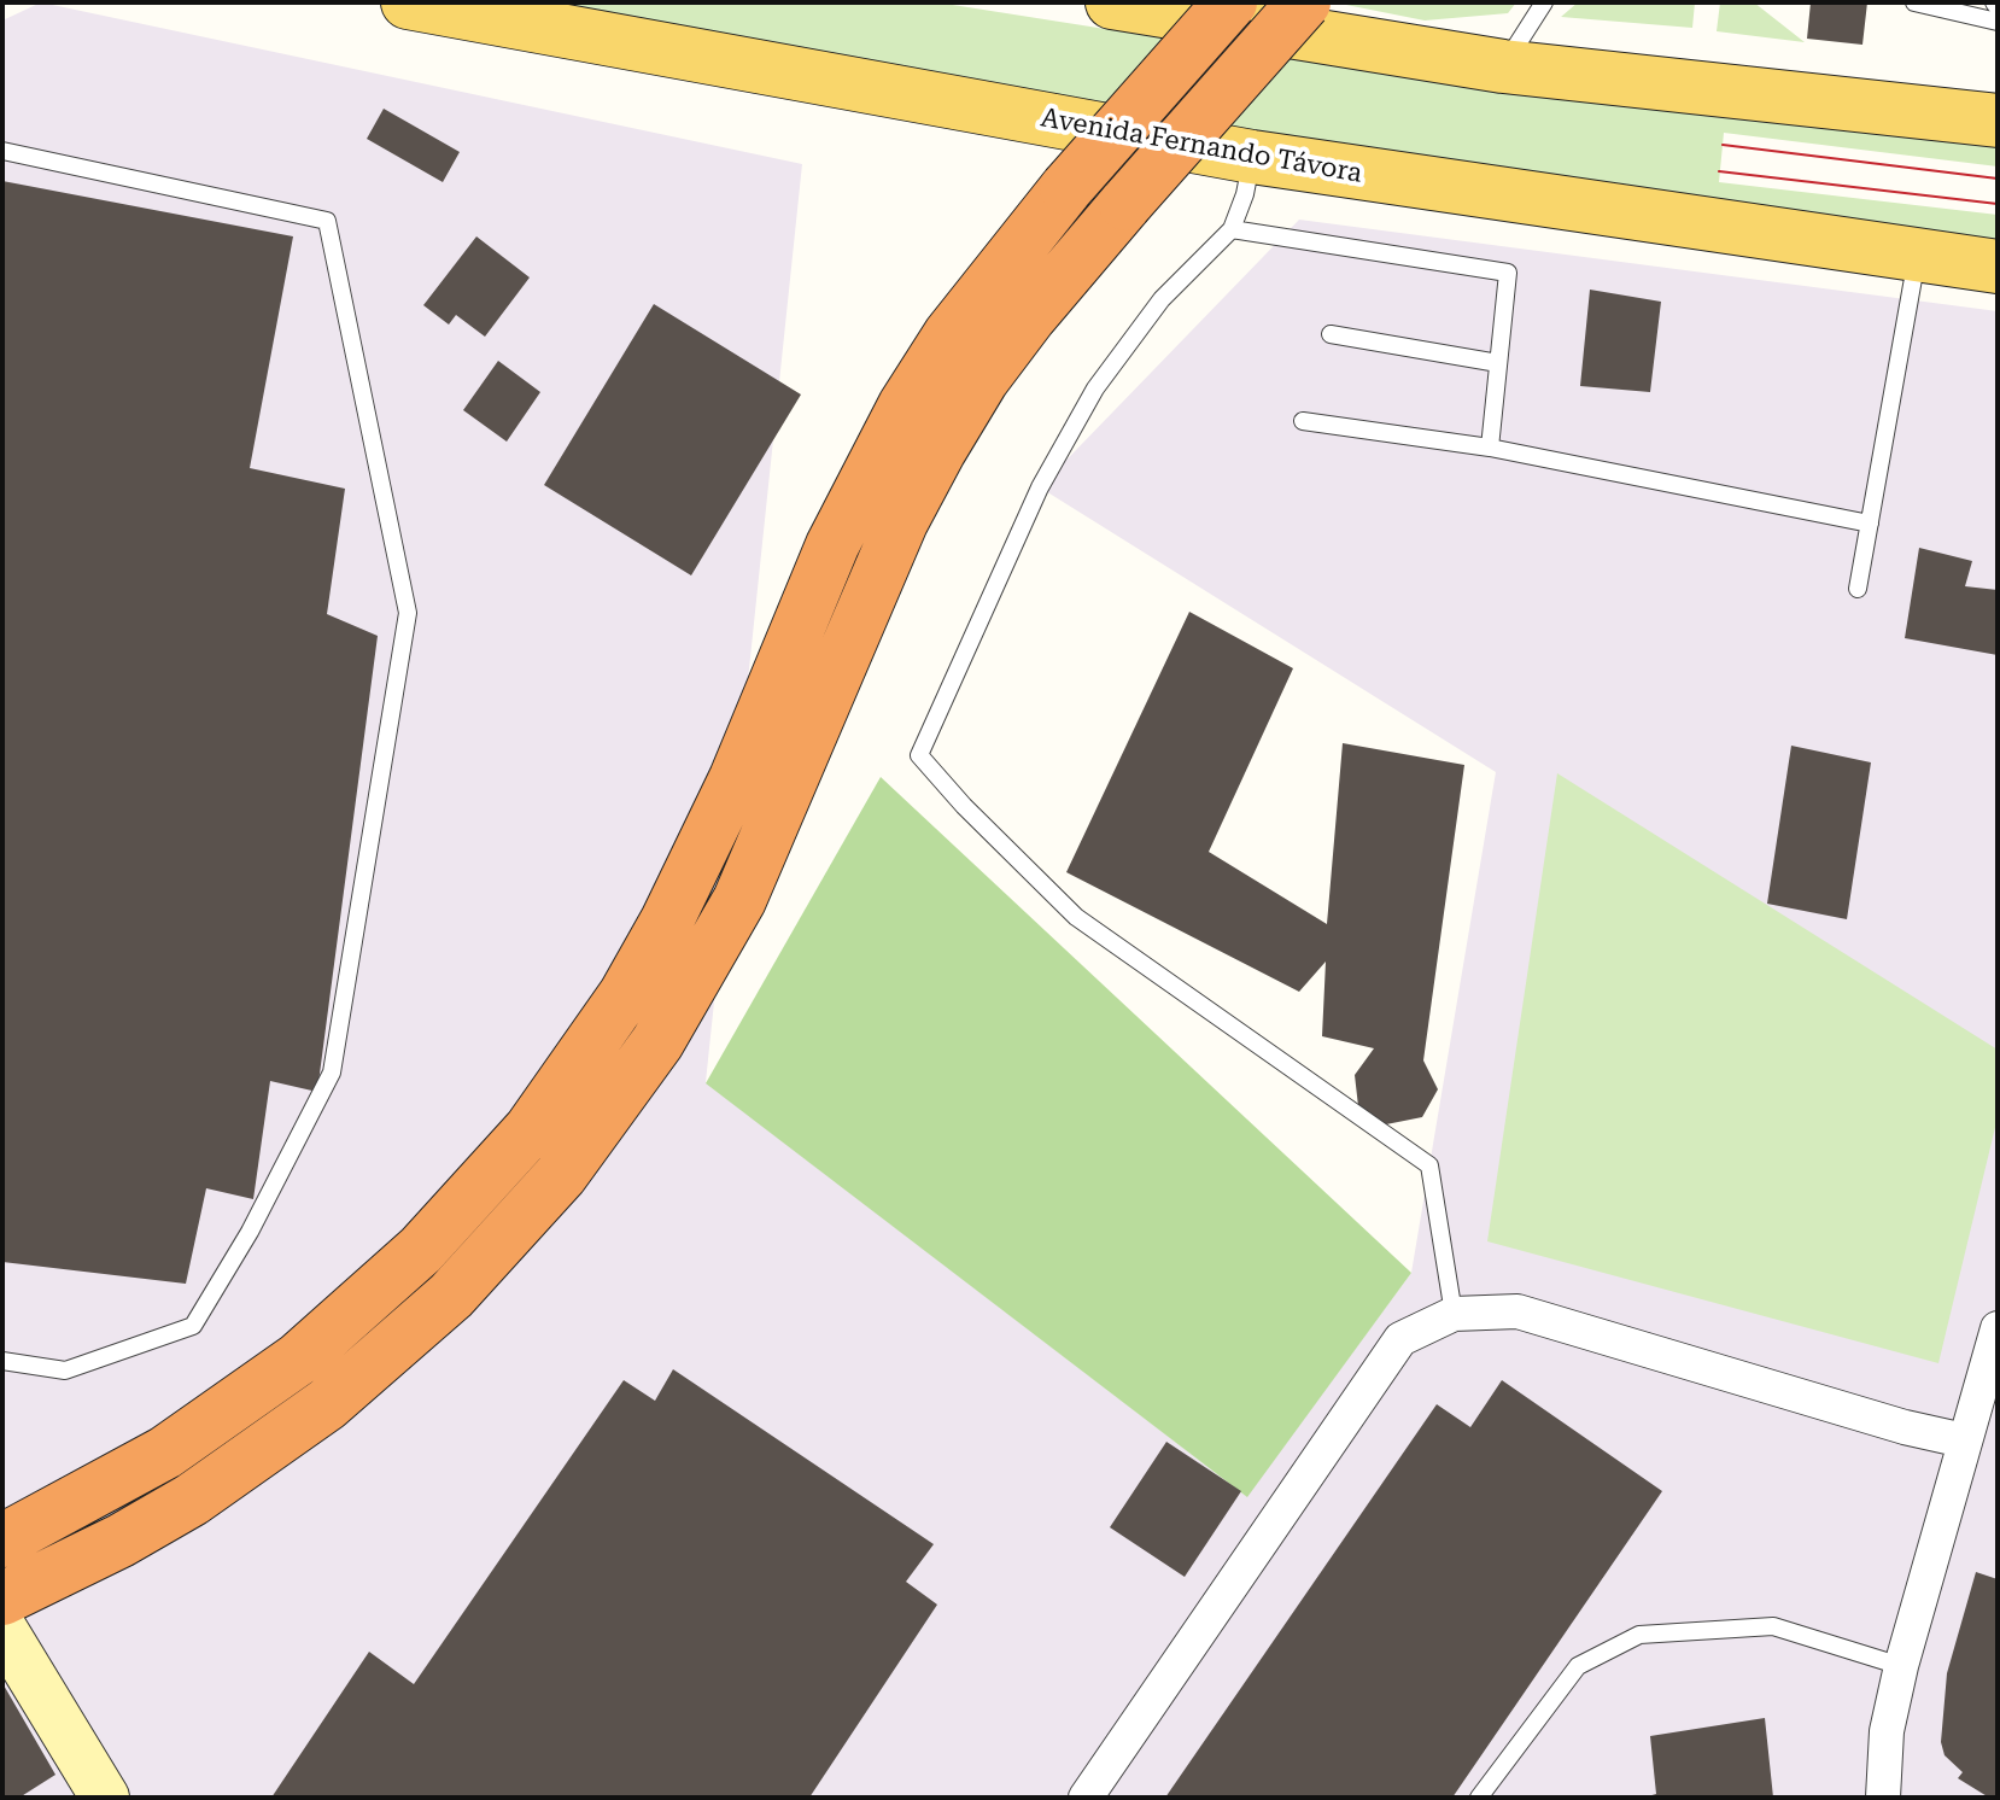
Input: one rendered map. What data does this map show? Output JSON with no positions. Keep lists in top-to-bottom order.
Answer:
{
  "streets": {
    "main road": ["Avenida Fernando Távora"]
  }
}
